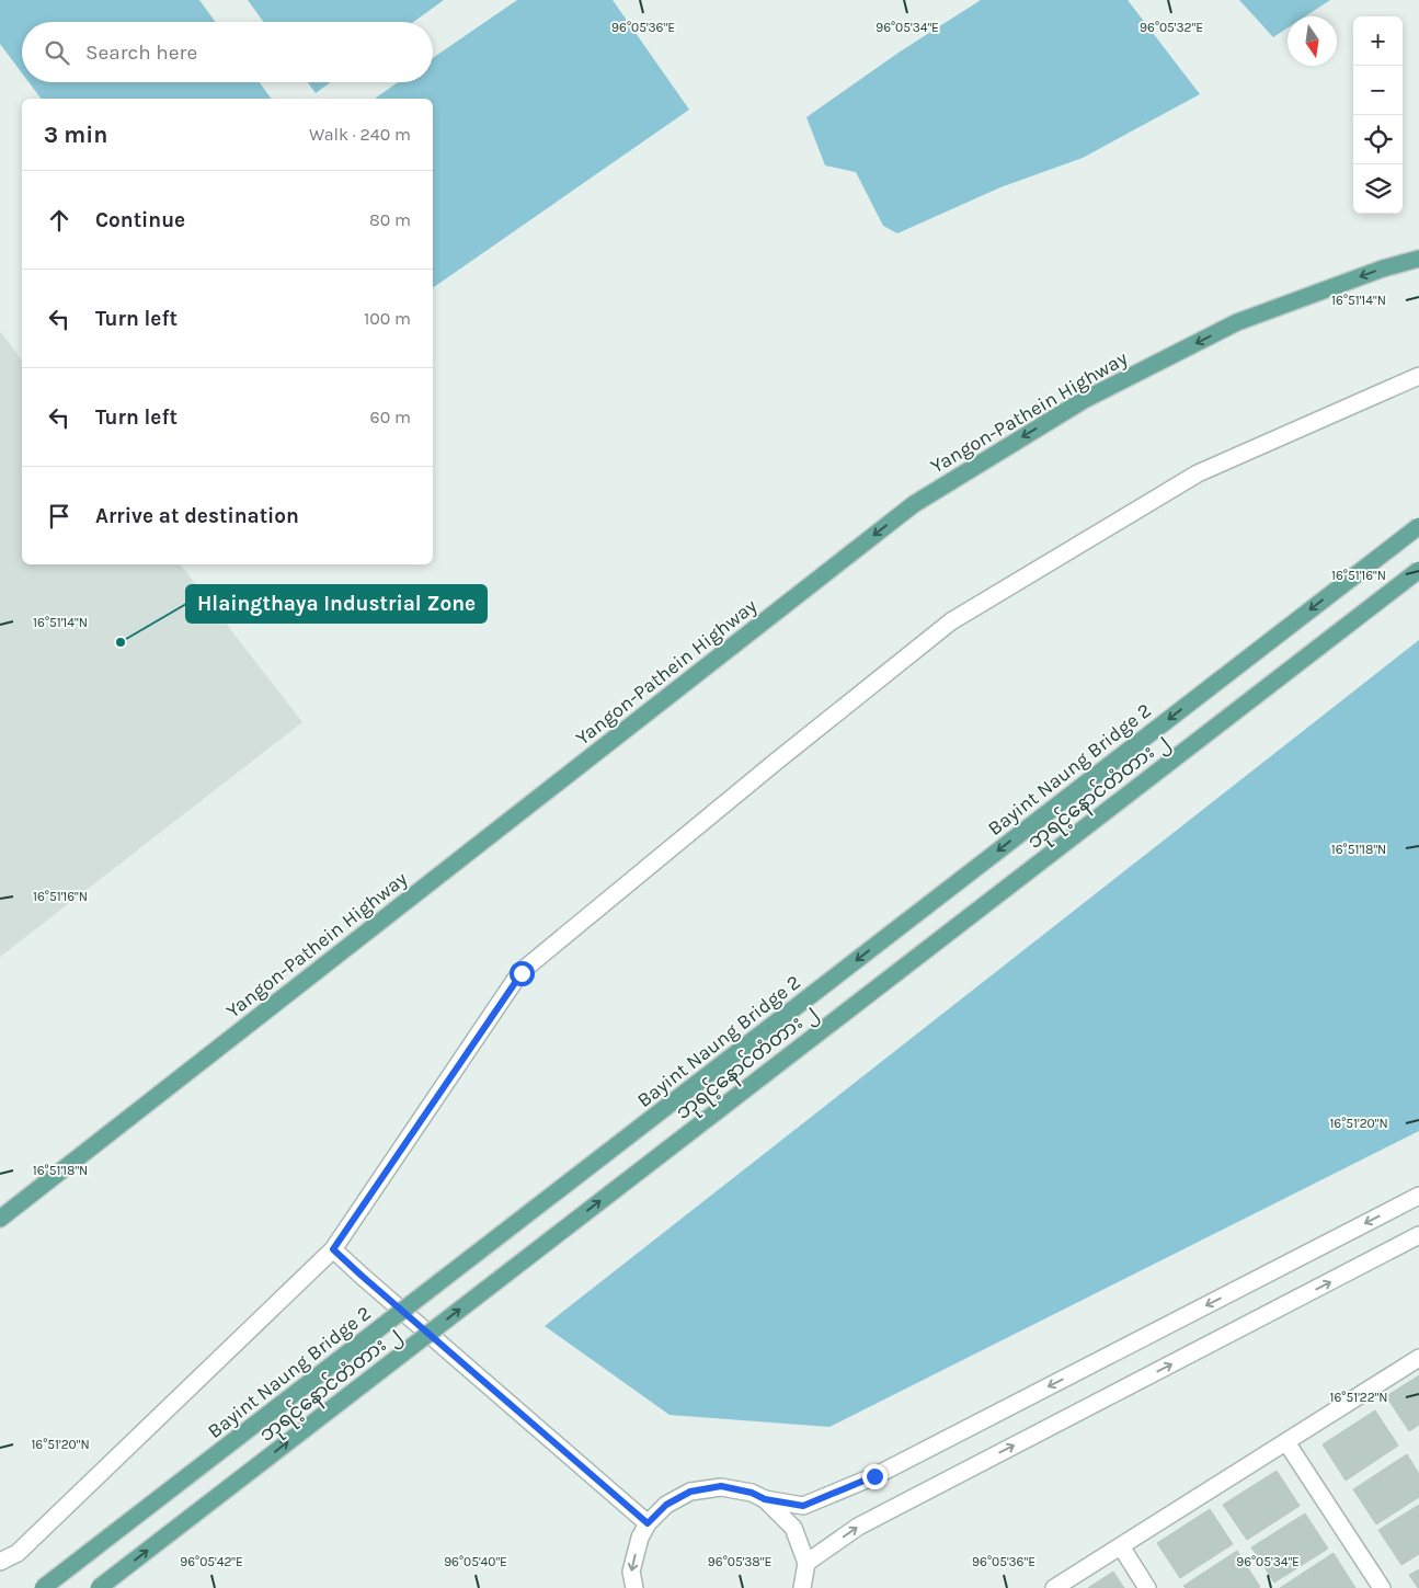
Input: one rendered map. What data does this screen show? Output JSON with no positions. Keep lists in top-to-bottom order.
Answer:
{
  "streets": {
    "main road": ["Yangon-Pathein Highway", "Bayint Naung Bridge 2", "ဘုရင့်နောင်တံတား ၂"]
  },
  "one_way": ["Yangon-Pathein Highway", "Bayint Naung Bridge 2", "ဘုရင့်နောင်တံတား ၂"],
  "places": ["Hlaingthaya Industrial Zone"],
  "north": "bottom",
  "page": {
    "map_buttons": ["+", "−"],
    "search": "Search here",
    "heading": ["3 min", "Walk · 240 m"],
    "list": [
      ["Continue", "80 m"],
      ["Turn left", "100 m"],
      ["Turn left", "60 m"],
      "Arrive at destination"
    ]
  },
  "coordinates": [
    "96°05'36\"E",
    "96°05'34\"E",
    "96°05'32\"E",
    "16°51'14\"N",
    "16°51'16\"N",
    "16°51'18\"N",
    "16°51'20\"N",
    "16°51'22\"N",
    "96°05'42\"E",
    "96°05'40\"E",
    "96°05'38\"E"
  ]
}
